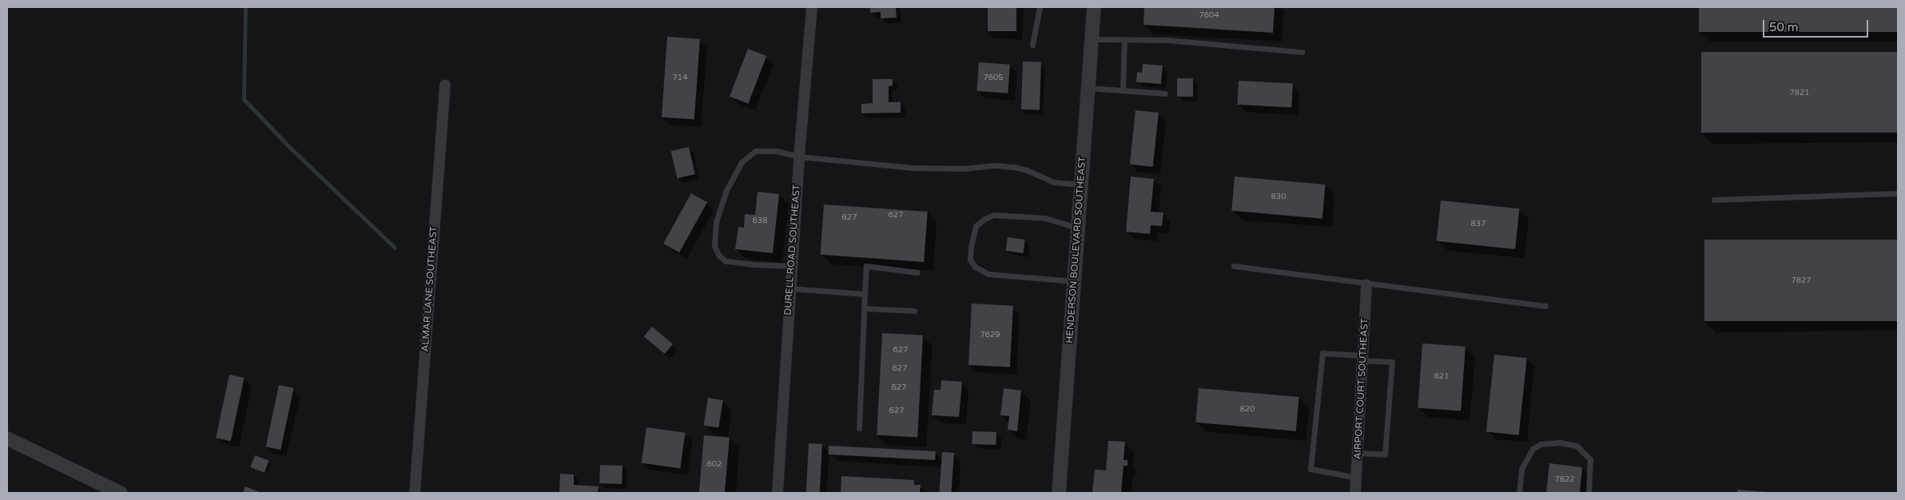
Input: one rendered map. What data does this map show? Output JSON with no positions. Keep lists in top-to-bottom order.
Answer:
{
  "streets": {
    "street": [
      "DURELL ROAD SOUTHEAST",
      "HENDERSON BOULEVARD SOUTHEAST",
      "ALMAR LANE SOUTHEAST",
      "AIRPORT COURT SOUTHEAST"
    ]
  },
  "house_numbers": [
    "7604",
    "714",
    "7605",
    "7821",
    "830",
    "627",
    "627",
    "638",
    "837",
    "7827",
    "7629",
    "627",
    "627",
    "821",
    "627",
    "820",
    "627",
    "602",
    "7822"
  ],
  "scale_bar": "50 m"
}
